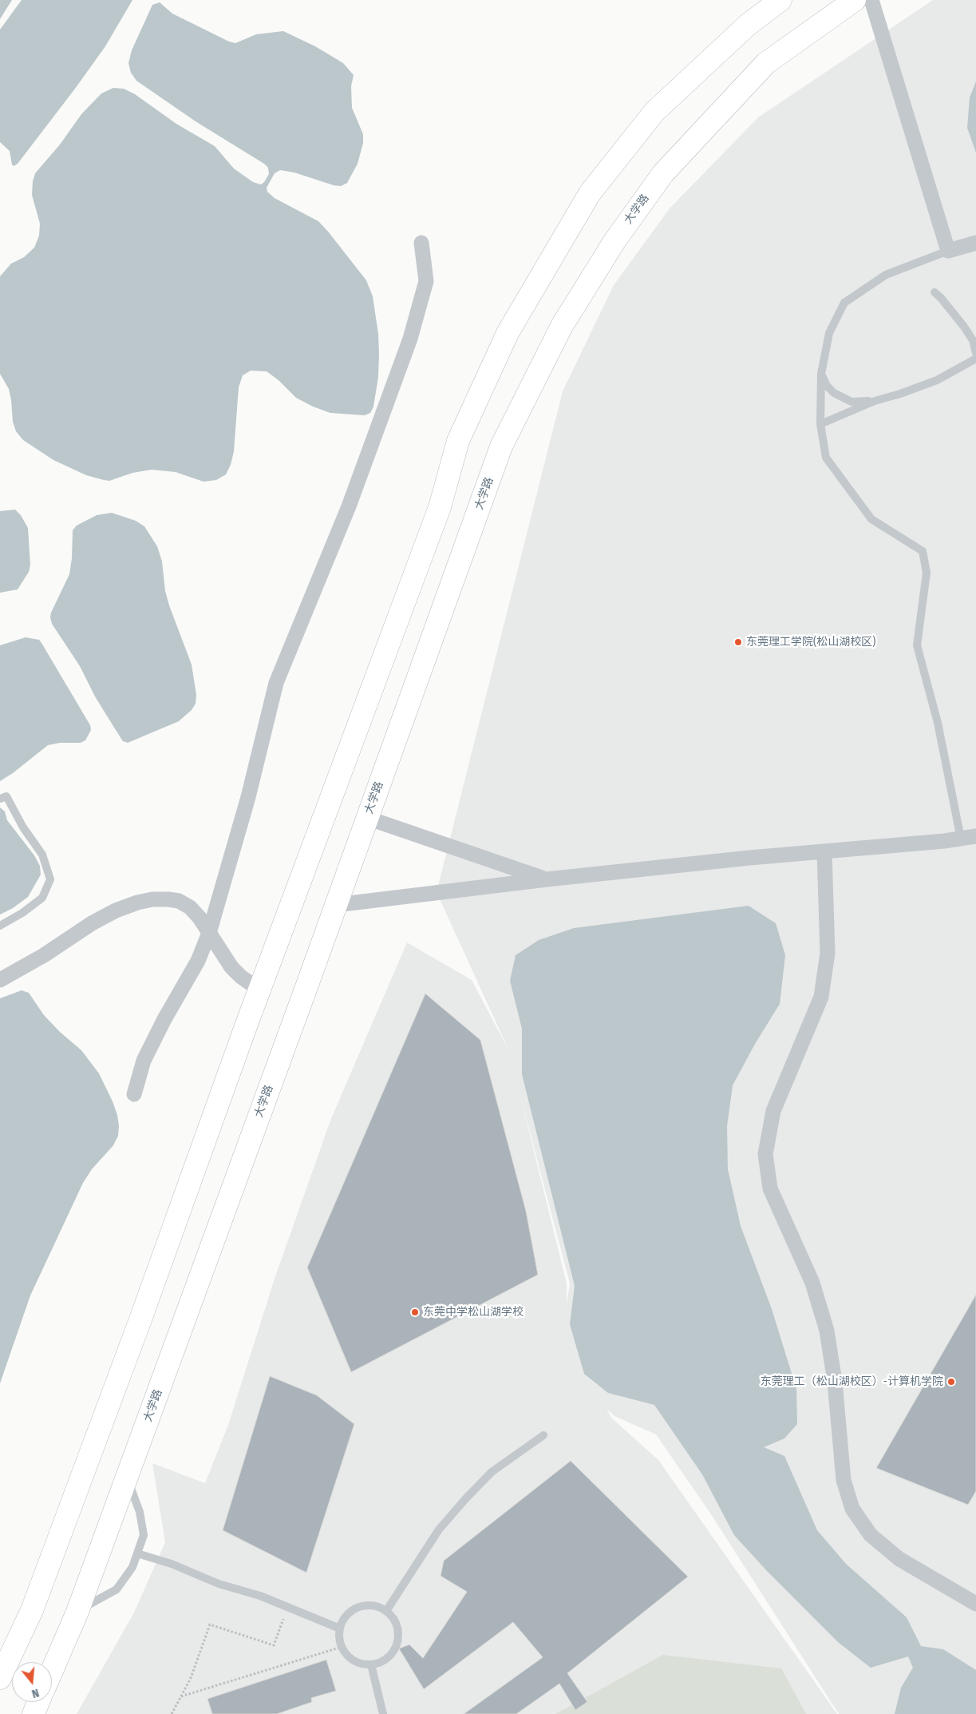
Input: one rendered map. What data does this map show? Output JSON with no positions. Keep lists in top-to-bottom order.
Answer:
{
  "streets": {
    "main road": ["大学路"]
  },
  "places": ["东莞理工学院(松山湖校区)", "东莞中学松山湖学校", "东莞理工（松山湖校区）-计算机学院"],
  "north": "bottom"
}
